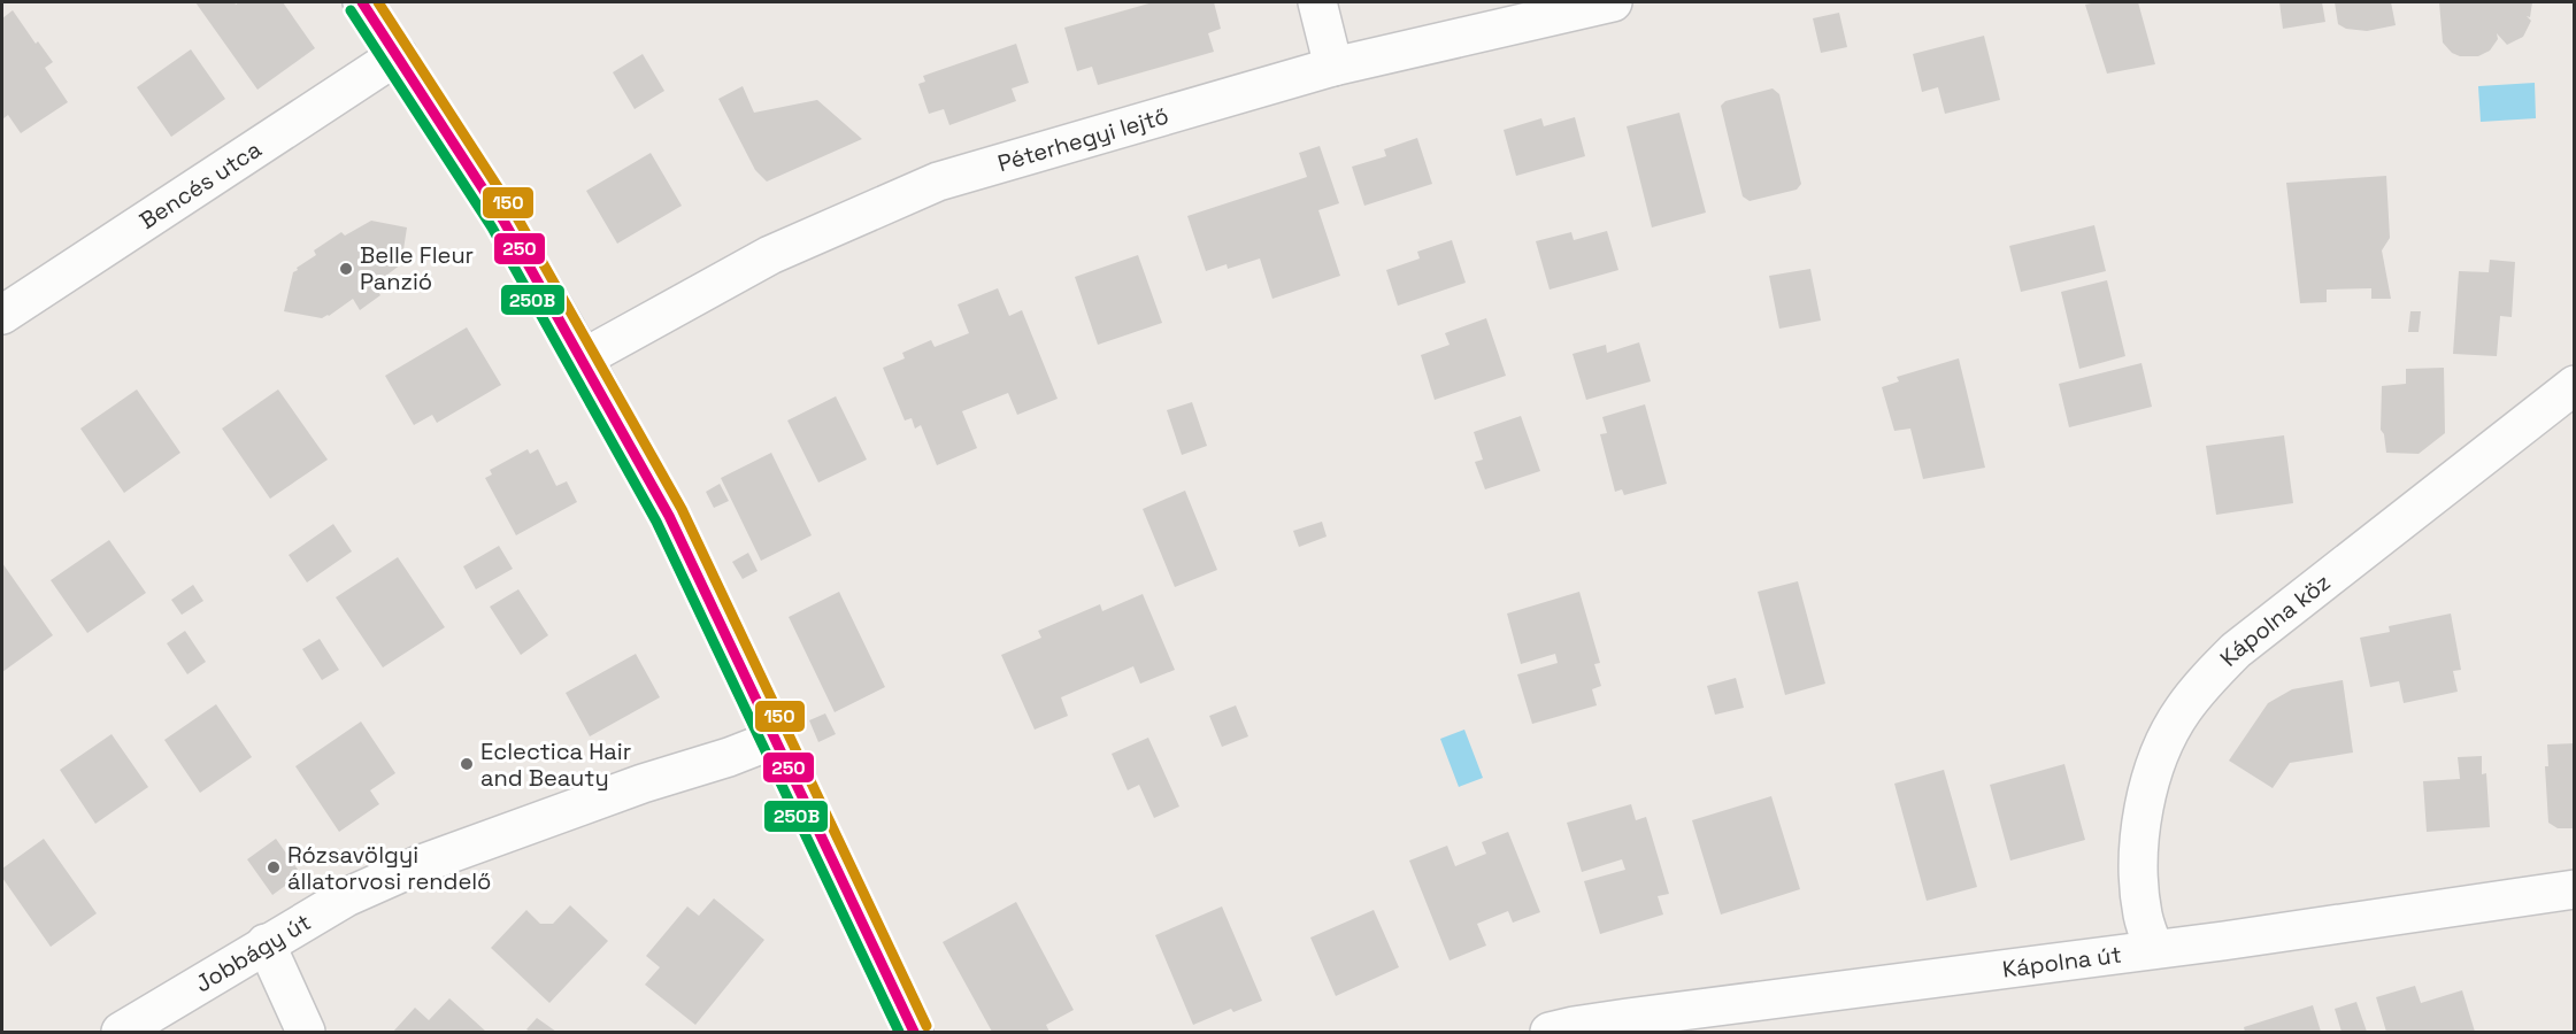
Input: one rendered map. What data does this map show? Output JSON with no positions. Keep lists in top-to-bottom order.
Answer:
{
  "streets": {
    "street": [
      "Péterhegyi lejtő",
      "Bencés utca",
      "Kápolna köz",
      "Jobbágy út",
      "Kápolna út"
    ]
  },
  "crossings": [
    ["Kápolna köz", "Kápolna út"]
  ],
  "places": ["Belle Fleur Panzió", "Eclectica Hair and Beauty", "Rózsavölgyi állatorvosi rendelő"],
  "lines": ["transit line 250", "transit line 150", "transit line 250B"]
}
